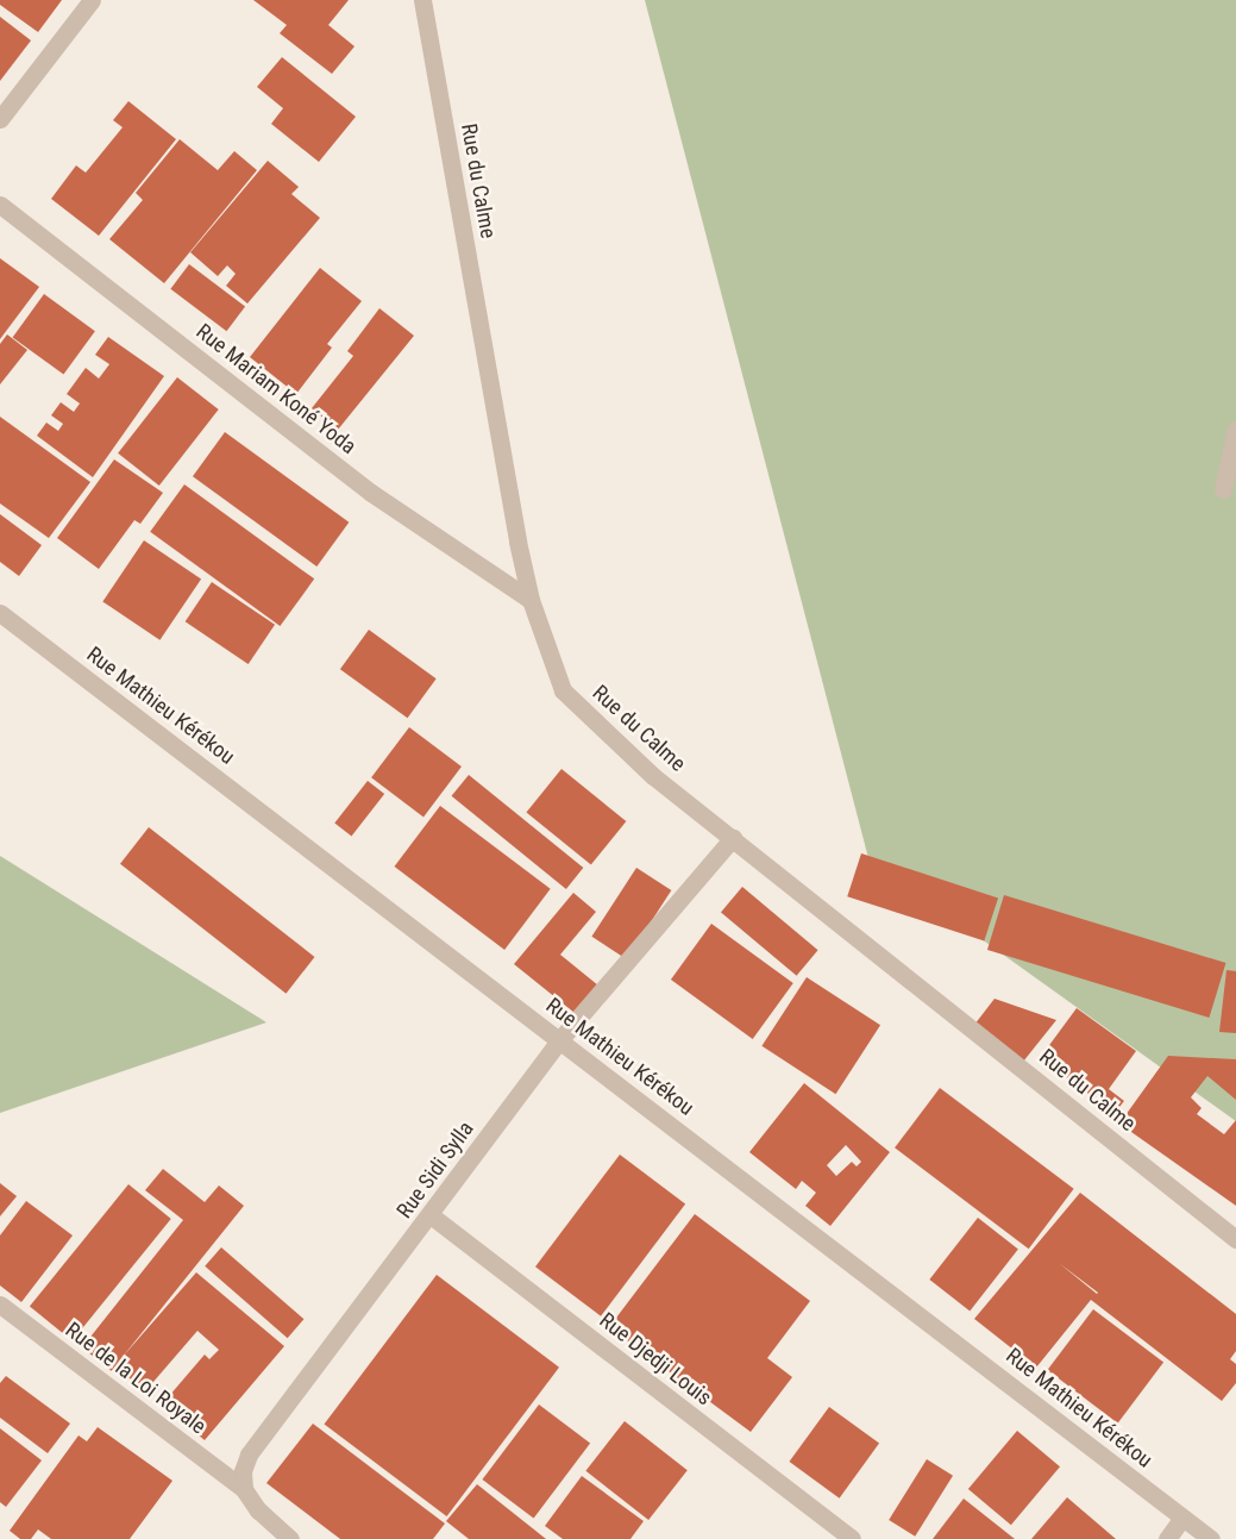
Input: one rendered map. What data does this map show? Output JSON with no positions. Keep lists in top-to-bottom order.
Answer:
{
  "streets": {
    "street": [
      "Rue du Calme",
      "Rue Mariam Koné Yoda",
      "Rue Mathieu Kérékou",
      "Rue Sidi Sylla",
      "Rue Djedji Louis",
      "Rue de la Loi Royale"
    ]
  },
  "crossings": [
    ["Rue du Calme", "Rue Mariam Koné Yoda"],
    ["Rue du Calme", "Rue Sidi Sylla"],
    ["Rue Mathieu Kérékou", "Rue Sidi Sylla"],
    ["Rue Sidi Sylla", "Rue Djedji Louis"],
    ["Rue Sidi Sylla", "Rue de la Loi Royale"]
  ]
}
